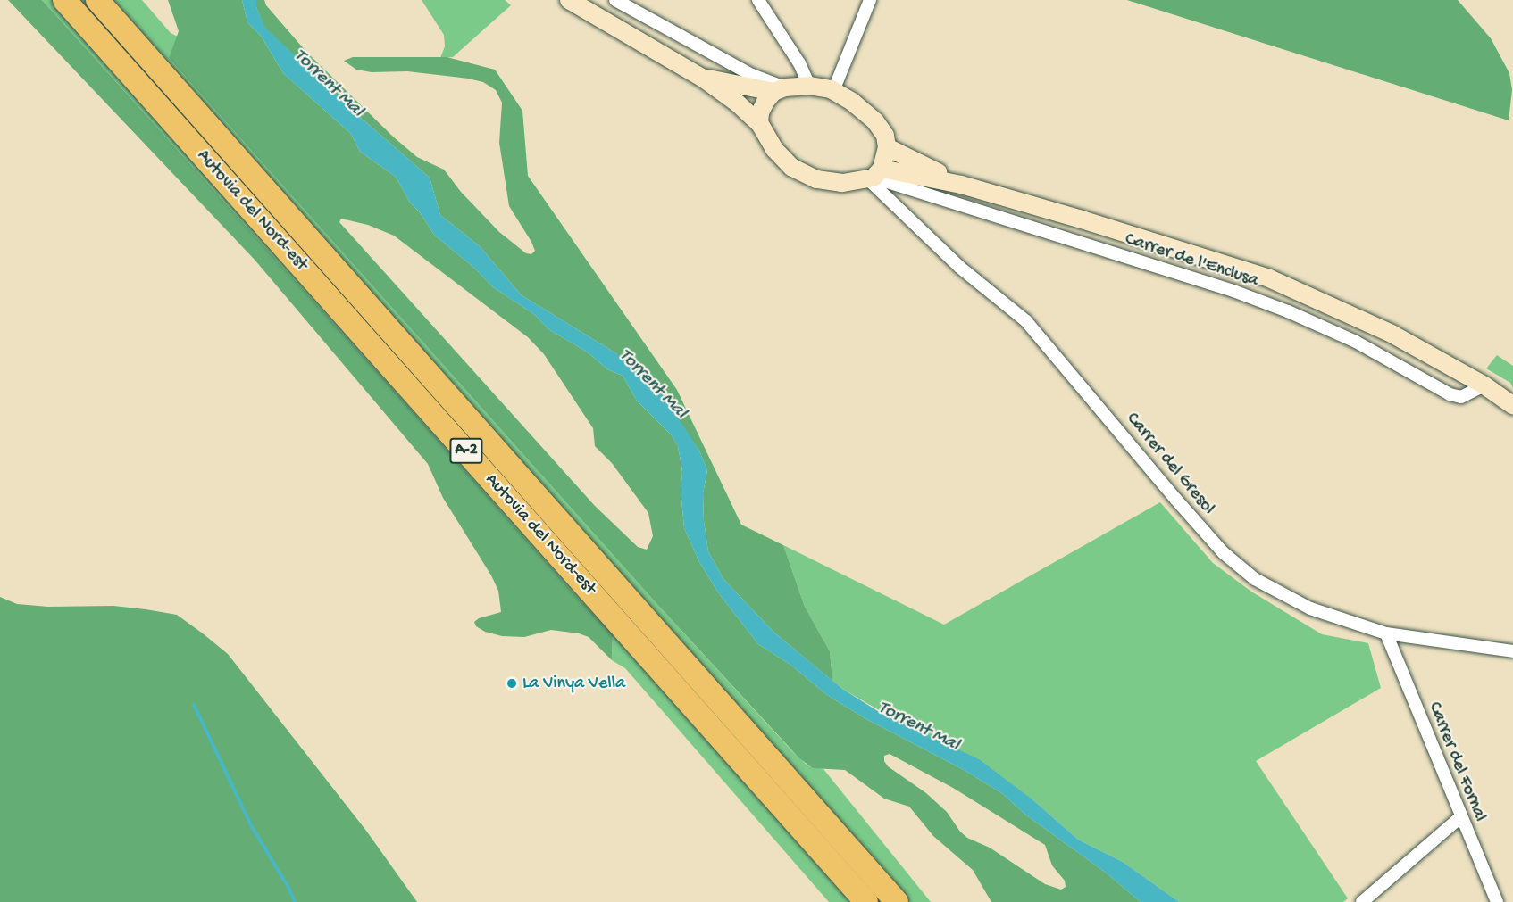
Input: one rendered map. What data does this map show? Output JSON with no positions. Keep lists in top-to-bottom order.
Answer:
{
  "streets": {
    "highway": ["Autovia del Nord-est", "A-2"],
    "street": ["Carrer de l'Enclusa", "Carrer del Gresol", "Carrer del Fornal"]
  },
  "crossings": [
    ["Carrer de l'Enclusa", "Carrer del Gresol"],
    ["Carrer del Gresol", "Carrer del Fornal"]
  ],
  "water": ["Torrent Mal"],
  "places": ["La Vinya Vella"]
}
